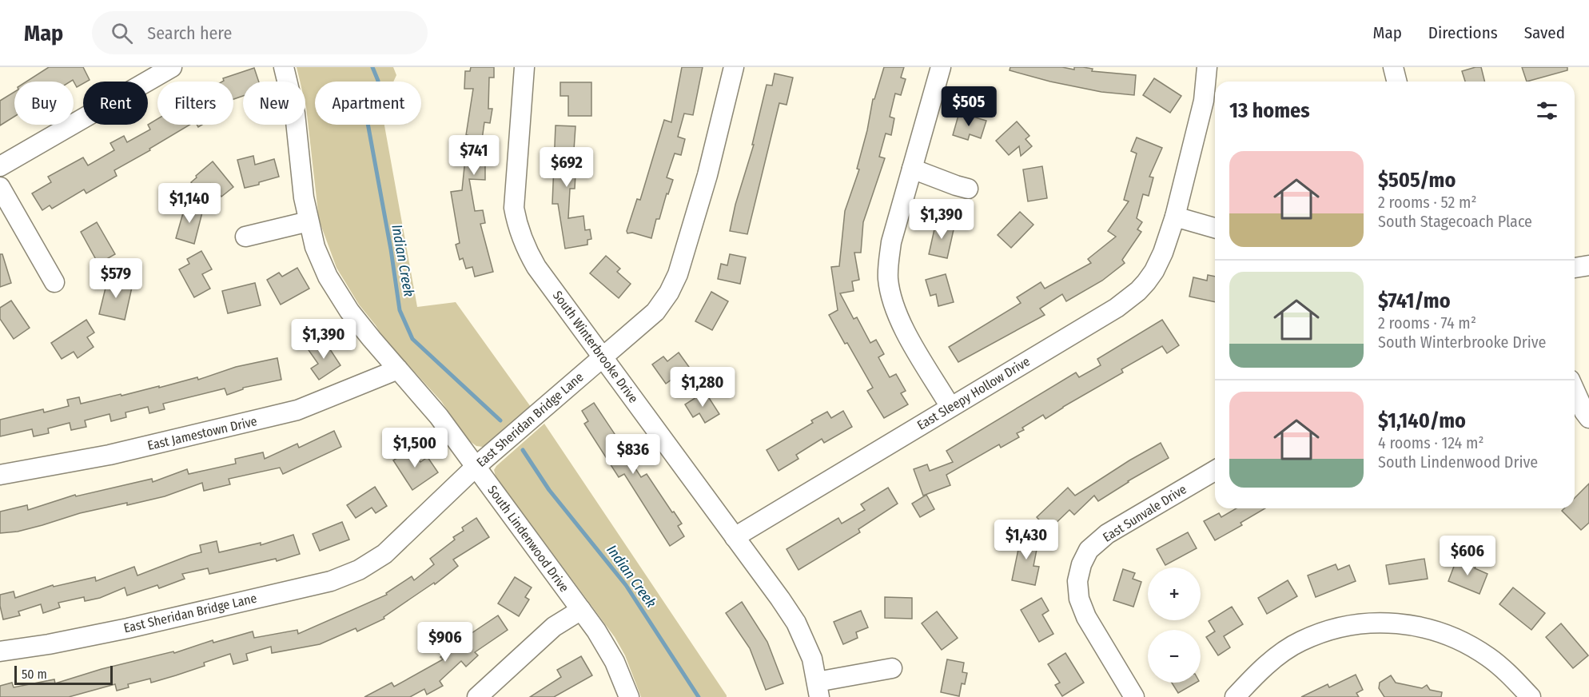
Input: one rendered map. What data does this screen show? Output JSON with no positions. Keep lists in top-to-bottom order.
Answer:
{
  "streets": {
    "street": [
      "South Winterbrooke Drive",
      "East Sleepy Hollow Drive",
      "East Sheridan Bridge Lane",
      "East Jamestown Drive",
      "East Sunvale Drive",
      "South Lindenwood Drive"
    ]
  },
  "crossings": [
    ["South Winterbrooke Drive", "East Sleepy Hollow Drive"],
    ["South Winterbrooke Drive", "East Sheridan Bridge Lane"],
    ["East Sheridan Bridge Lane", "South Lindenwood Drive"],
    ["East Jamestown Drive", "South Lindenwood Drive"]
  ],
  "water": ["Indian Creek"],
  "scale_bar": "50 m",
  "page": {
    "header": "Map",
    "search": "Search here",
    "nav": ["Map", "Directions", "Saved"],
    "chip": [
      "Buy",
      "Rent",
      "Filters",
      "New",
      "Apartment"
    ],
    "heading": "13 homes",
    "price": [
      "$505",
      "$741",
      "$692",
      "$1,140",
      "$1,390",
      "$579",
      "$1,390",
      "$1,280",
      "$1,500",
      "$836",
      "$1,430",
      "$606",
      "$906"
    ],
    "list": [
      {
        "name": "$505/mo",
        "note": "2 rooms · 52 m² · South Stagecoach Place"
      },
      {
        "name": "$741/mo",
        "note": "2 rooms · 74 m² · South Winterbrooke Drive"
      },
      {
        "name": "$1,140/mo",
        "note": "4 rooms · 124 m² · South Lindenwood Drive"
      }
    ],
    "map_buttons": ["+", "−"],
    "scale": "50 m"
  }
}
